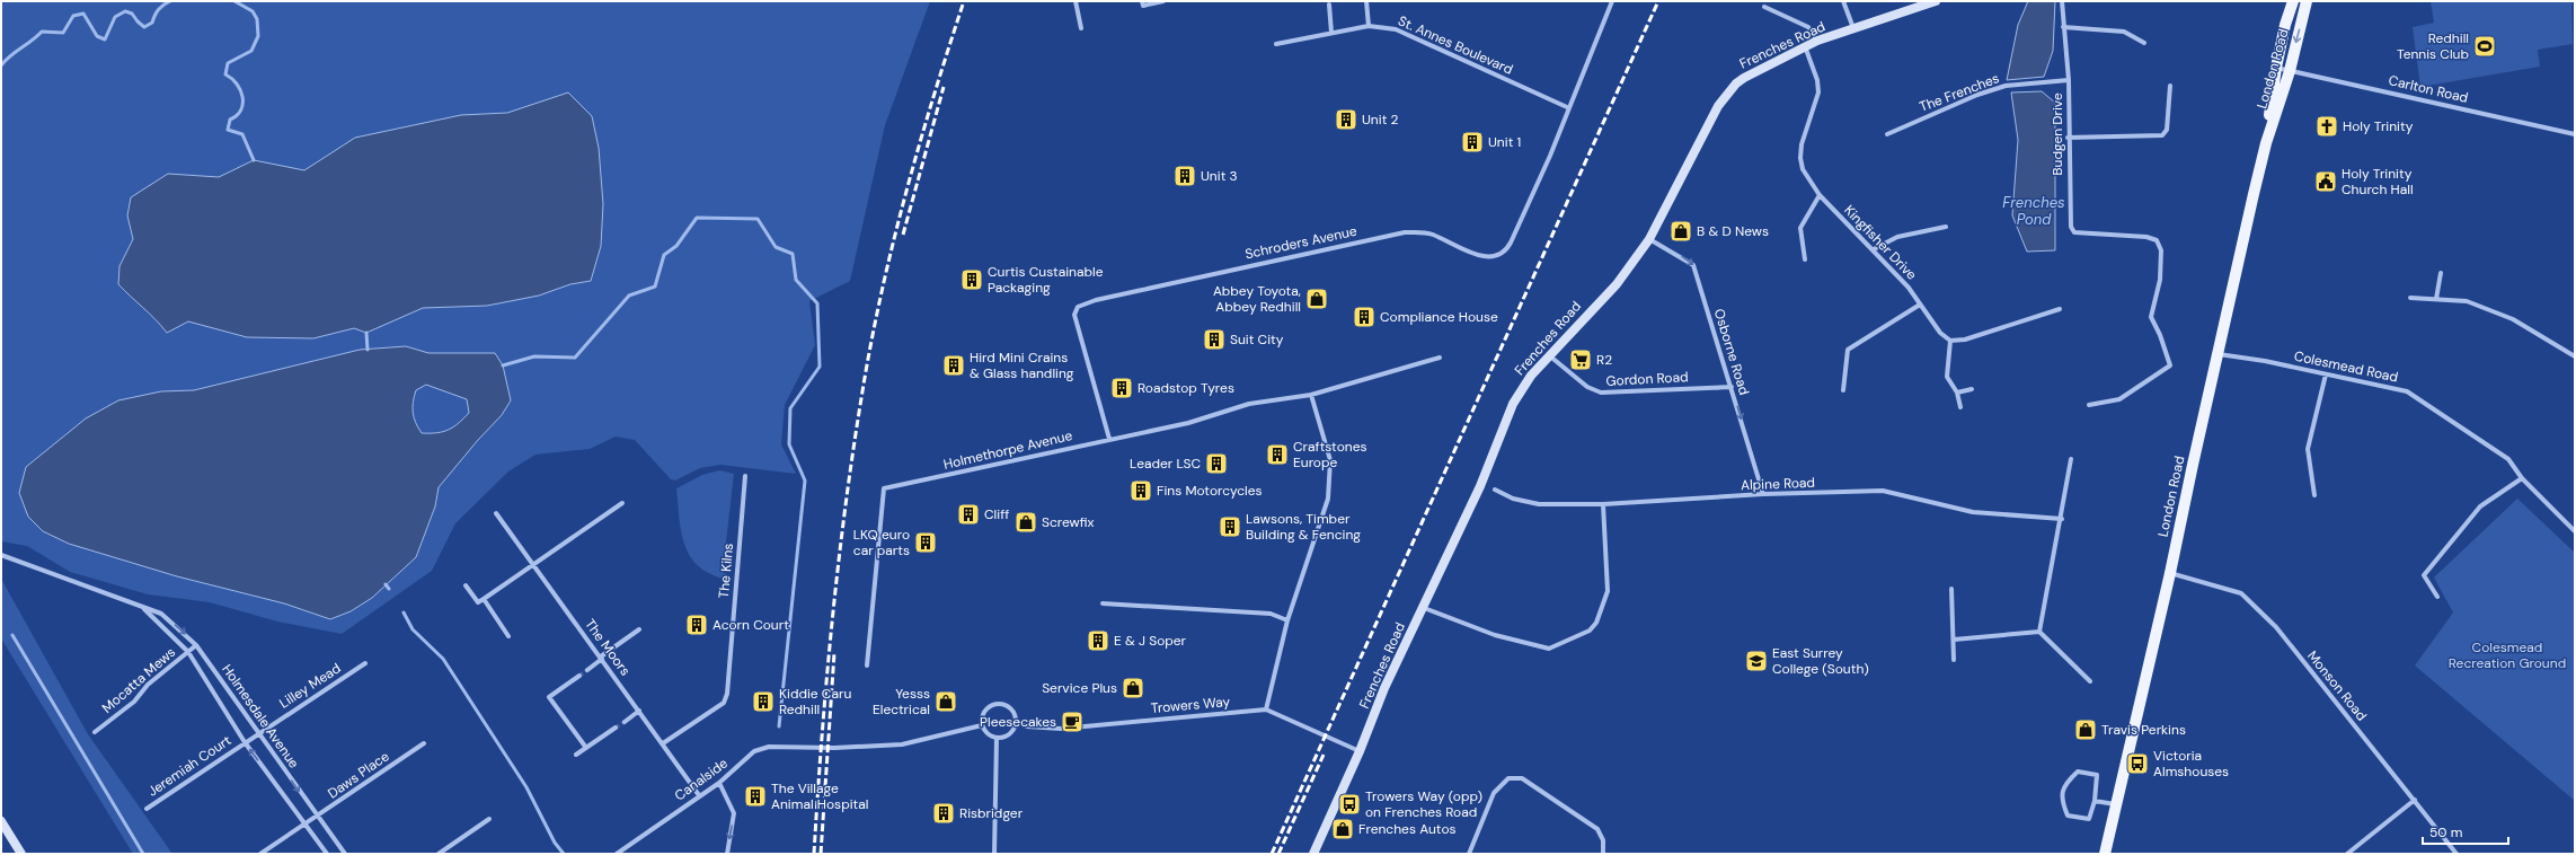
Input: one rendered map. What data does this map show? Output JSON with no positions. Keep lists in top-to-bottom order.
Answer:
{
  "streets": {
    "main road": ["London Road"],
    "street": [
      "St. Annes Boulevard",
      "Frenches Road",
      "Carlton Road",
      "The Frenches",
      "Budgen Drive",
      "Schroders Avenue",
      "Kingfisher Drive",
      "Osborne Road",
      "Colesmead Road",
      "Gordon Road",
      "Holmethorpe Avenue",
      "Alpine Road",
      "The Kilns",
      "The Moors",
      "Mocatta Mews",
      "Lilley Mead",
      "Monson Road",
      "Trowers Way",
      "Holmesdale Avenue",
      "Jeremiah Court",
      "Daws Place",
      "Canalside"
    ]
  },
  "crossings": [
    ["St. Annes Boulevard", "Schroders Avenue"],
    ["Frenches Road", "Kingfisher Drive"],
    ["Frenches Road", "Osborne Road"],
    ["Frenches Road", "Gordon Road"],
    ["Frenches Road", "Trowers Way"],
    ["London Road", "Carlton Road"],
    ["London Road", "Colesmead Road"],
    ["London Road", "Monson Road"],
    ["The Frenches", "Budgen Drive"],
    ["Schroders Avenue", "Holmethorpe Avenue"],
    ["Osborne Road", "Gordon Road"],
    ["Osborne Road", "Alpine Road"],
    ["The Kilns", "The Moors"],
    ["The Moors", "Canalside"],
    ["Mocatta Mews", "Holmesdale Avenue"],
    ["Lilley Mead", "Holmesdale Avenue"],
    ["Lilley Mead", "Jeremiah Court"],
    ["Trowers Way", "Canalside"],
    ["Holmesdale Avenue", "Jeremiah Court"],
    ["Holmesdale Avenue", "Daws Place"]
  ],
  "one_way": ["Osborne Road"],
  "water": ["Frenches Pond"],
  "parks": ["Colesmead Recreation Ground"],
  "places": {
    "sports": ["Redhill Tennis Club"],
    "building": [
      "Unit 2",
      "Unit 1",
      "Unit 3",
      "Curtis Custainable Packaging",
      "Compliance House",
      "Suit City",
      "Hird Mini Crains & Glass handling",
      "Roadstop Tyres",
      "Craftstones Europe",
      "Leader LSC",
      "Fins Motorcycles",
      "Cliff",
      "Lawsons, Timber Building & Fencing",
      "LKQ euro car parts",
      "Acorn Court",
      "E & J Soper",
      "Kiddie Caru Redhill",
      "The Village Animal Hospital",
      "Risbridger"
    ],
    "church": ["Holy Trinity"],
    "public building": ["Holy Trinity Church Hall"],
    "shop": [
      "B & D News",
      "Abbey Toyota, Abbey Redhill",
      "Screwfix",
      "Service Plus",
      "Yesss Electrical",
      "Travis Perkins",
      "Frenches Autos"
    ],
    "supermarket": ["R2"],
    "school or university": ["East Surrey College (South)"],
    "cafe": ["Pleesecakes"],
    "bus stop": ["Victoria Almshouses", "Trowers Way (opp) on Frenches Road"]
  },
  "scale_bar": "50 m"
}
